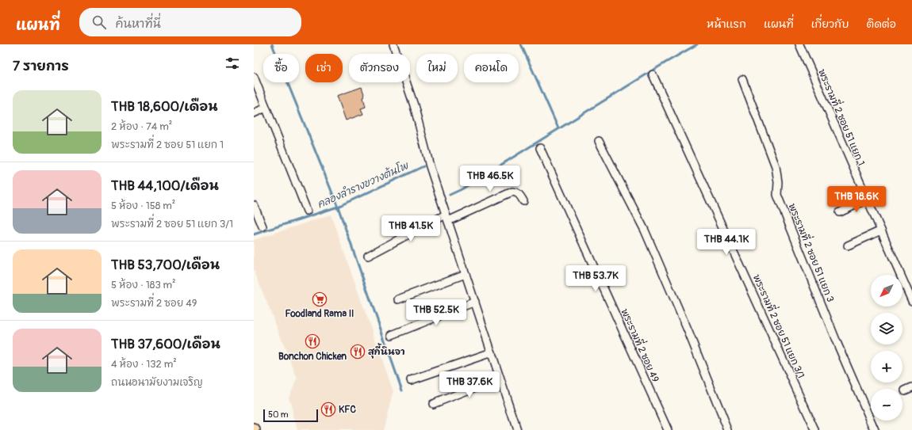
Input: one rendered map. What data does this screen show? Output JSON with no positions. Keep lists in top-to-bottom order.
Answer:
{
  "streets": {
    "street": [
      "พระรามที่ 2 ซอย 51 แยก 1",
      "พระรามที่ 2 ซอย 51 แยก 3",
      "พระรามที่ 2 ซอย 51 แยก 3/1",
      "พระรามที่ 2 ซอย 49"
    ]
  },
  "water": ["คลองลำรางขวางต้นโพ"],
  "places": {
    "supermarket": ["Foodland Rama II"],
    "restaurant": ["Bonchon Chicken", "สุกี้นินจา", "KFC"]
  },
  "scale_bar": "50 m",
  "north": "bottom left",
  "page": {
    "header": "แผนที่",
    "search": "ค้นหาที่นี่",
    "nav": [
      "หน้าแรก",
      "แผนที่",
      "เกี่ยวกับ",
      "ติดต่อ"
    ],
    "heading": "7 รายการ",
    "chip": [
      "ซื้อ",
      "เช่า",
      "ตัวกรอง",
      "ใหม่",
      "คอนโด"
    ],
    "list": [
      {
        "name": "THB 18,600/เดือน",
        "note": "2 ห้อง · 74 m² · พระรามที่ 2 ซอย 51 แยก 1"
      },
      {
        "name": "THB 44,100/เดือน",
        "note": "5 ห้อง · 158 m² · พระรามที่ 2 ซอย 51 แยก 3/1"
      },
      {
        "name": "THB 53,700/เดือน",
        "note": "5 ห้อง · 183 m² · พระรามที่ 2 ซอย 49"
      },
      {
        "name": "THB 37,600/เดือน",
        "note": "4 ห้อง · 132 m² · ถนนอนามัยงามเจริญ"
      }
    ],
    "price": [
      "THB 46.5K",
      "THB 18.6K",
      "THB 41.5K",
      "THB 44.1K",
      "THB 53.7K",
      "THB 52.5K",
      "THB 37.6K"
    ],
    "map_buttons": ["+", "−"],
    "scale": "50 m"
  }
}
